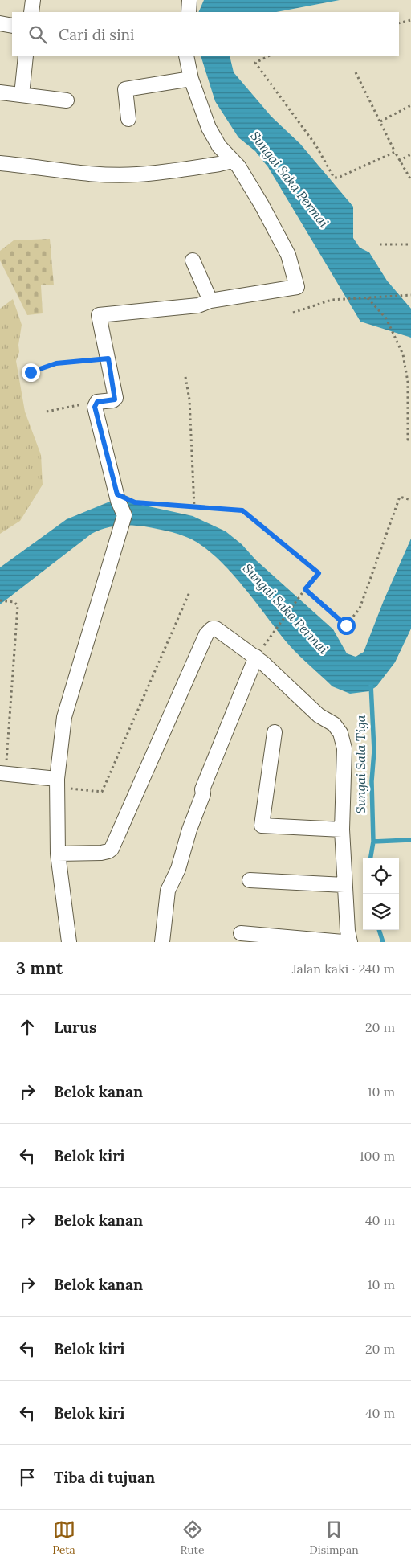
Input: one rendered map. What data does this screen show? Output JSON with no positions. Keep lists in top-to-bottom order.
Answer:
{
  "water": ["Sungai Saka Permai", "Sungai Sala Tiga"],
  "page": {
    "search": "Cari di sini",
    "heading": ["3 mnt", "Jalan kaki · 240 m"],
    "list": [
      ["Lurus", "20 m"],
      ["Belok kanan", "10 m"],
      ["Belok kiri", "100 m"],
      ["Belok kanan", "40 m"],
      ["Belok kanan", "10 m"],
      ["Belok kiri", "20 m"],
      ["Belok kiri", "40 m"],
      "Tiba di tujuan"
    ],
    "nav": ["Peta", "Rute", "Disimpan"]
  }
}
